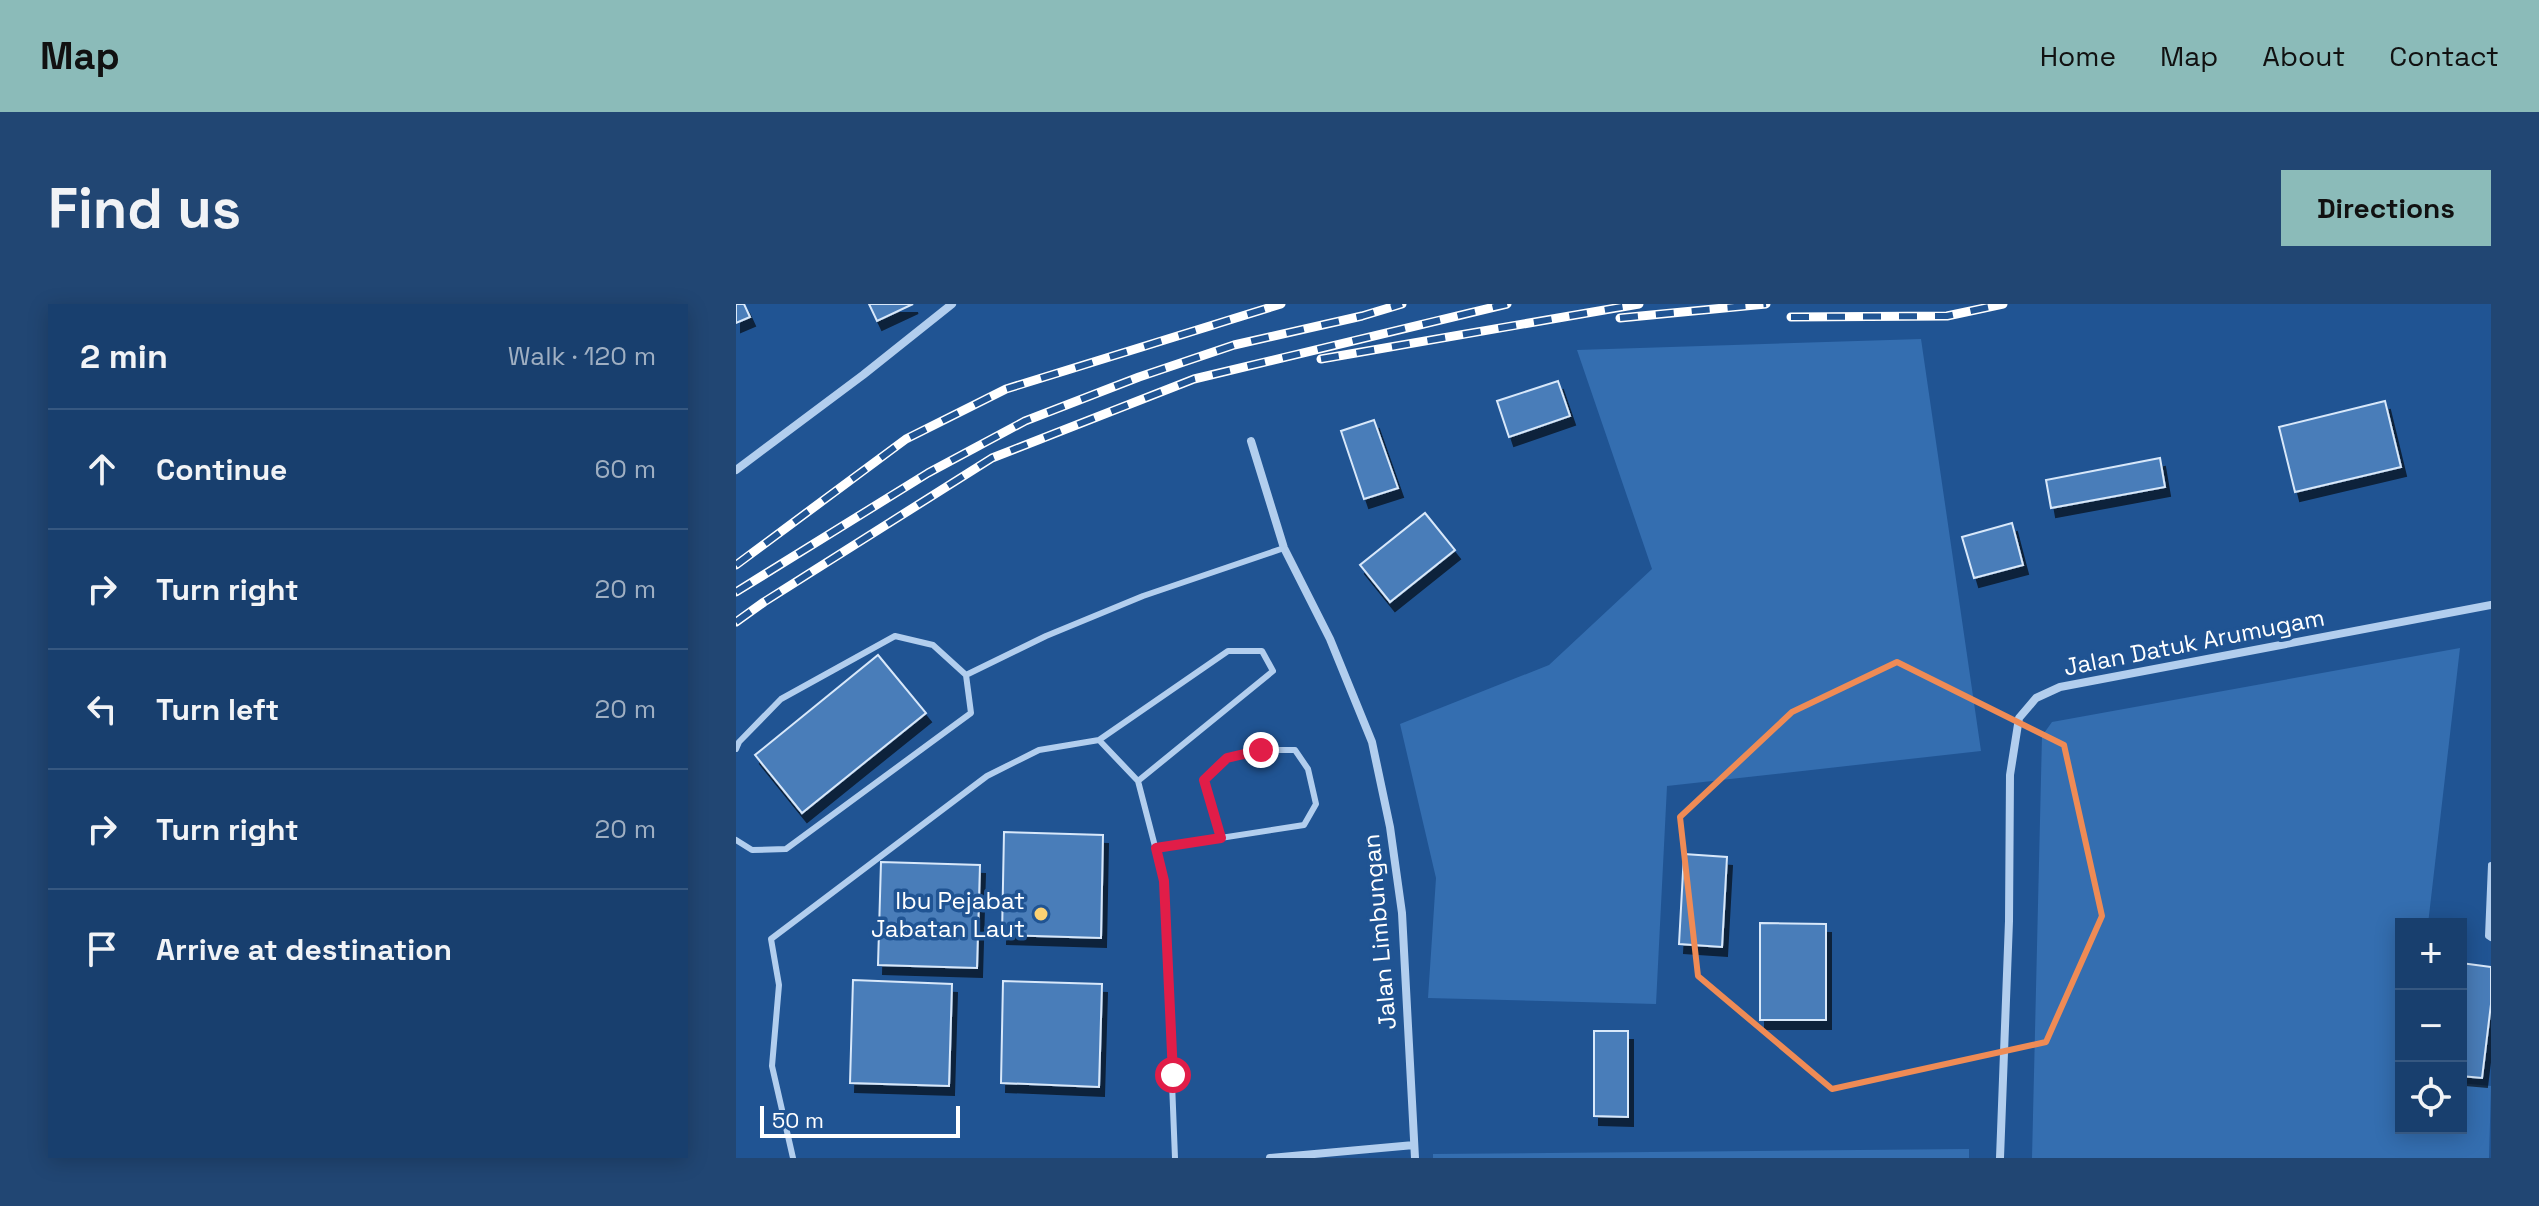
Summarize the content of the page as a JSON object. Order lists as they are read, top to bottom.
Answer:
{
  "streets": {
    "street": ["Jalan Datuk Arumugam", "Jalan Limbungan"]
  },
  "places": ["Ibu Pejabat Jabatan Laut"],
  "scale_bar": "50 m",
  "page": {
    "header": "Map",
    "nav": [
      "Home",
      "Map",
      "About",
      "Contact"
    ],
    "buttons": "Directions",
    "title": "Find us",
    "heading": ["2 min", "Walk · 120 m"],
    "list": [
      ["Continue", "60 m"],
      ["Turn right", "20 m"],
      ["Turn left", "20 m"],
      ["Turn right", "20 m"],
      "Arrive at destination"
    ],
    "map_buttons": ["+", "−"],
    "scale": "50 m"
  }
}
